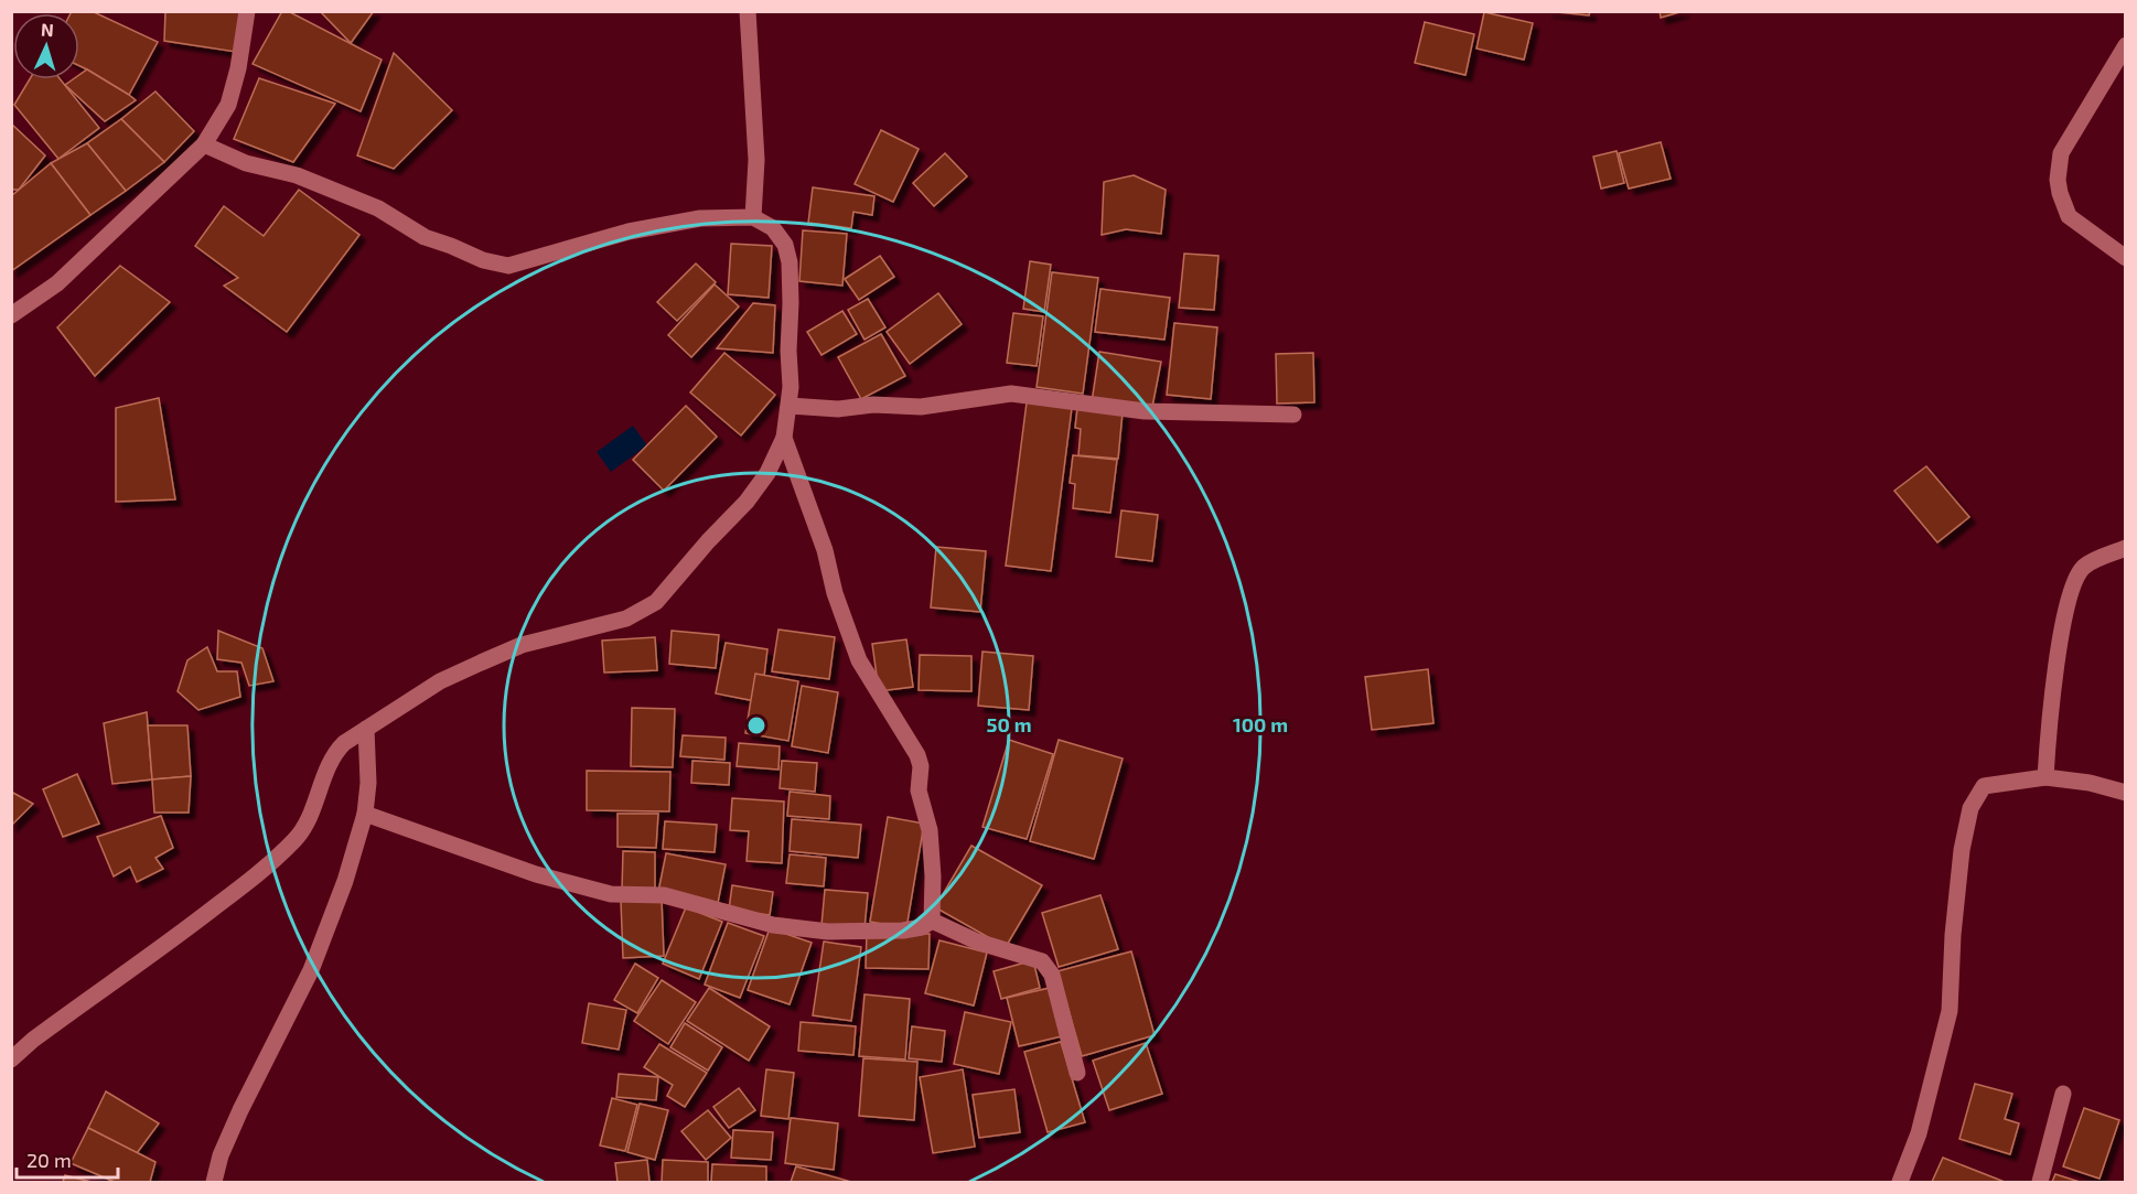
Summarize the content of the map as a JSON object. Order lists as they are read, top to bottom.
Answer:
{
  "scale_bar": "20 m",
  "north": "top",
  "rings": ["50 m", "100 m"]
}
